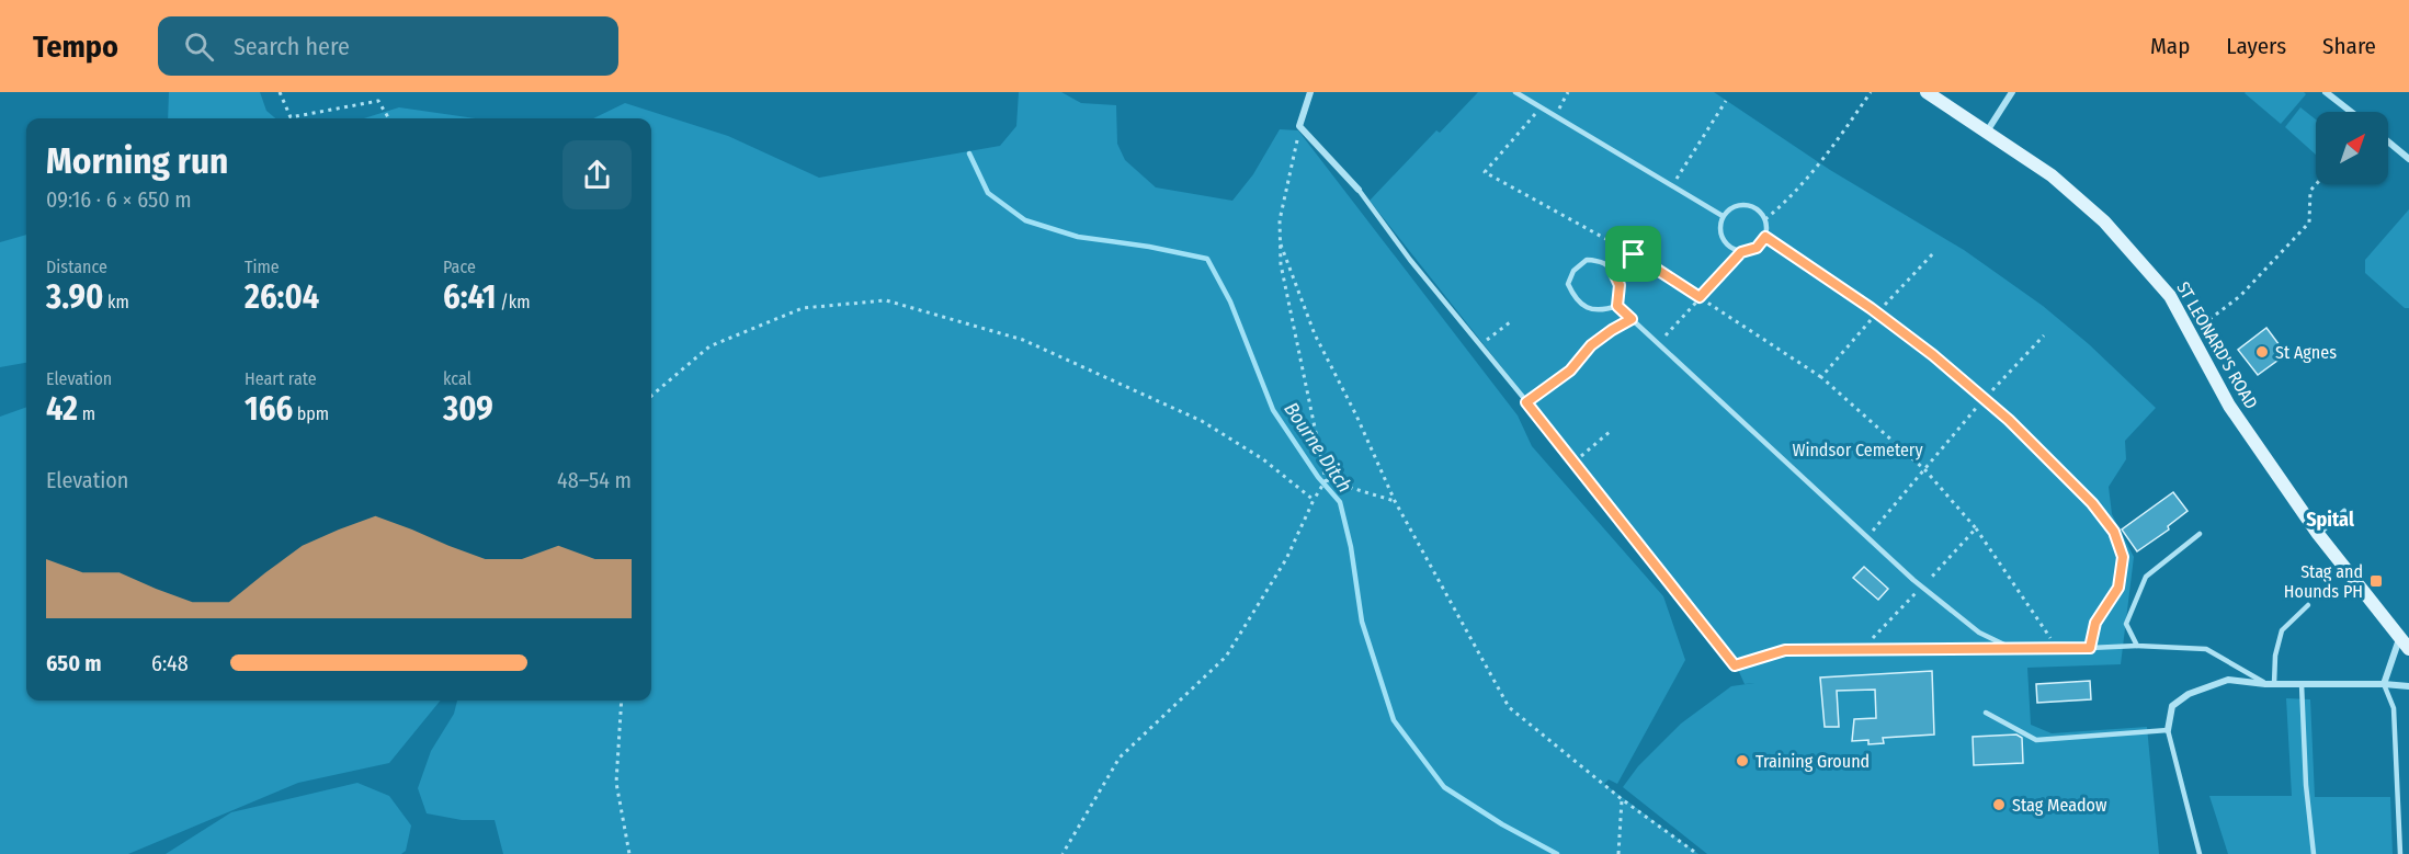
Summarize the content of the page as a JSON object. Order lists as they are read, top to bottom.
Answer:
{
  "streets": {
    "main road": ["ST LEONARD'S ROAD"]
  },
  "districts": ["Spital"],
  "water": ["Bourne Ditch"],
  "parks": ["Windsor Cemetery"],
  "places": {
    "other": ["St Agnes", "Training Ground", "Stag Meadow"],
    "transit": ["Stag and Hounds PH"]
  },
  "north": "top right",
  "page": {
    "header": "Tempo",
    "search": "Search here",
    "nav": ["Map", "Layers", "Share"],
    "heading": ["Morning run", "09:16 · 6 × 650 m"],
    "stats": [
      ["Distance", "3.90 km"],
      ["Time", "26:04"],
      ["Pace", "6:41 /km"],
      ["Elevation", "42 m"],
      ["Heart rate", "166 bpm"],
      ["kcal", "309"]
    ],
    "chart": ["Elevation", "48–54 m"],
    "list": [
      {
        "name": "650 m",
        "note": "6:48"
      }
    ]
  }
}
